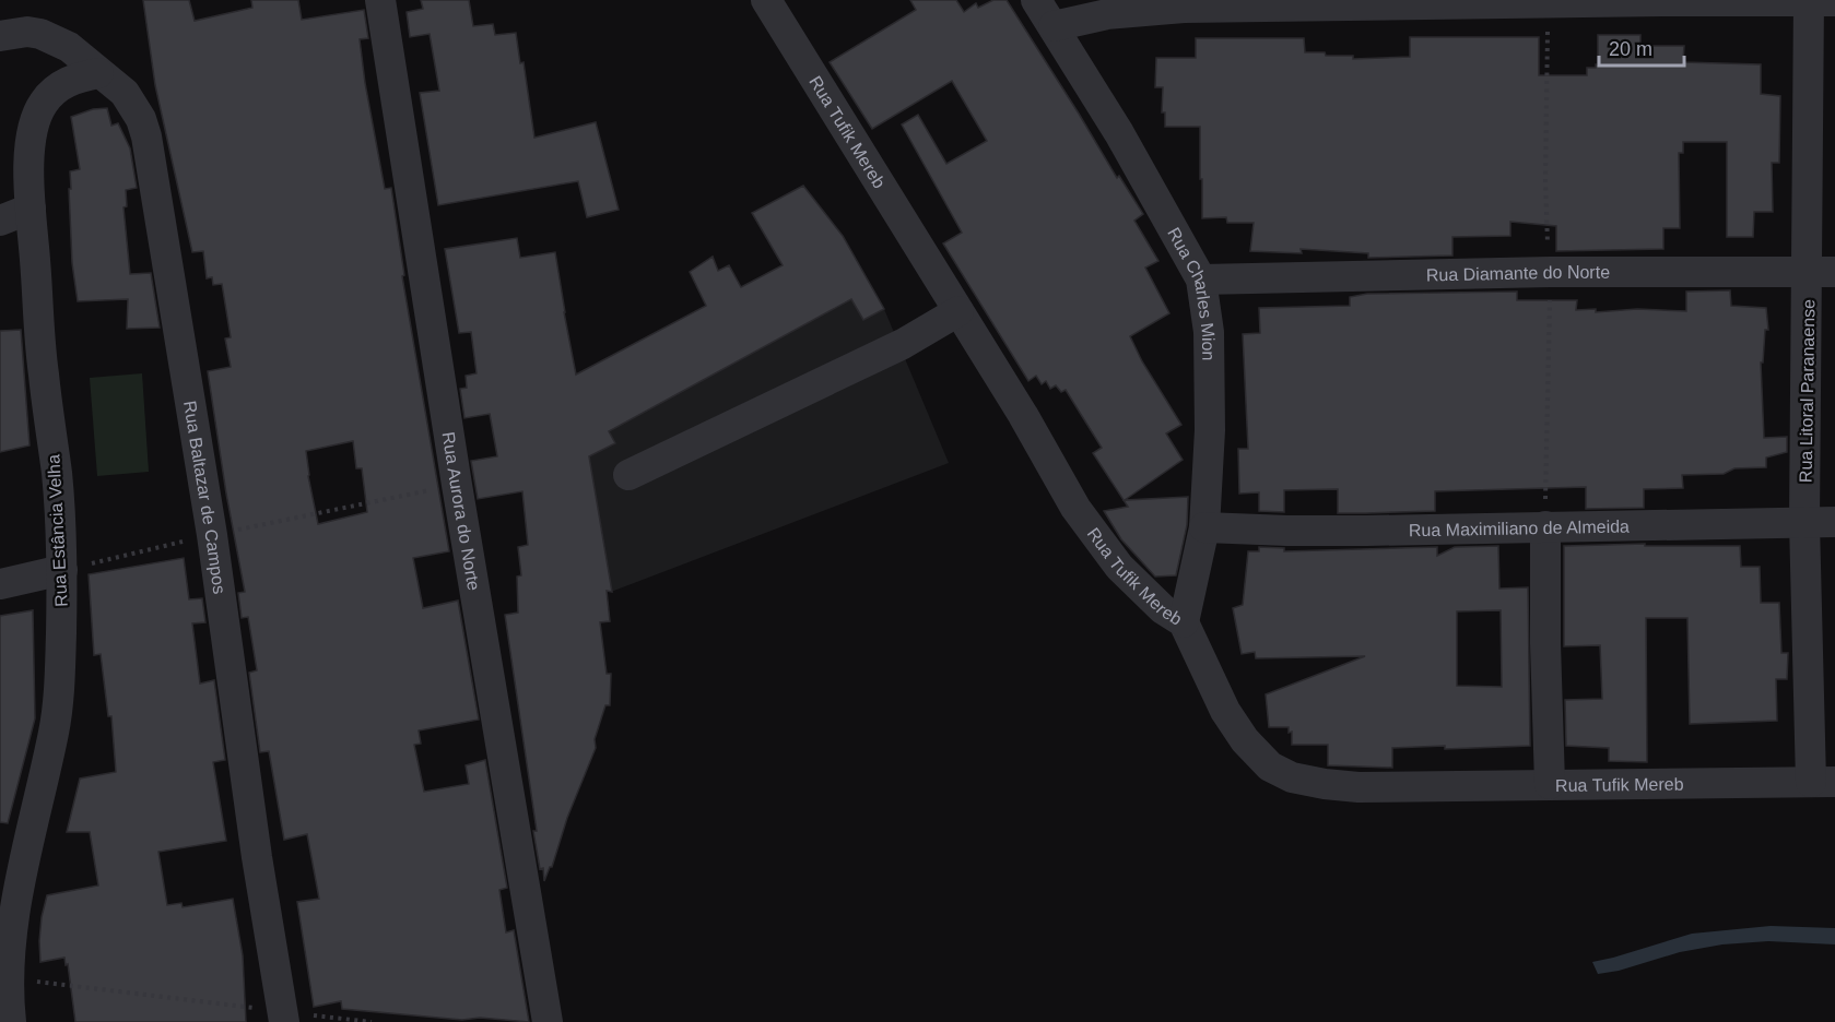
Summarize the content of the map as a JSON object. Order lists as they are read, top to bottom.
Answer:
{
  "streets": {
    "street": [
      "Rua Tufik Mereb",
      "Rua Diamante do Norte",
      "Rua Charles Mion",
      "Rua Litoral Paranaense",
      "Rua Baltazar de Campos",
      "Rua Aurora do Norte",
      "Rua Maximiliano de Almeida",
      "Rua Estância Velha"
    ]
  },
  "crossings": [
    ["Rua Tufik Mereb", "Rua Charles Mion"],
    ["Rua Tufik Mereb", "Rua Litoral Paranaense"],
    ["Rua Diamante do Norte", "Rua Charles Mion"],
    ["Rua Diamante do Norte", "Rua Litoral Paranaense"],
    ["Rua Charles Mion", "Rua Maximiliano de Almeida"],
    ["Rua Litoral Paranaense", "Rua Maximiliano de Almeida"],
    ["Rua Baltazar de Campos", "Rua Estância Velha"]
  ],
  "scale_bar": "20 m"
}
